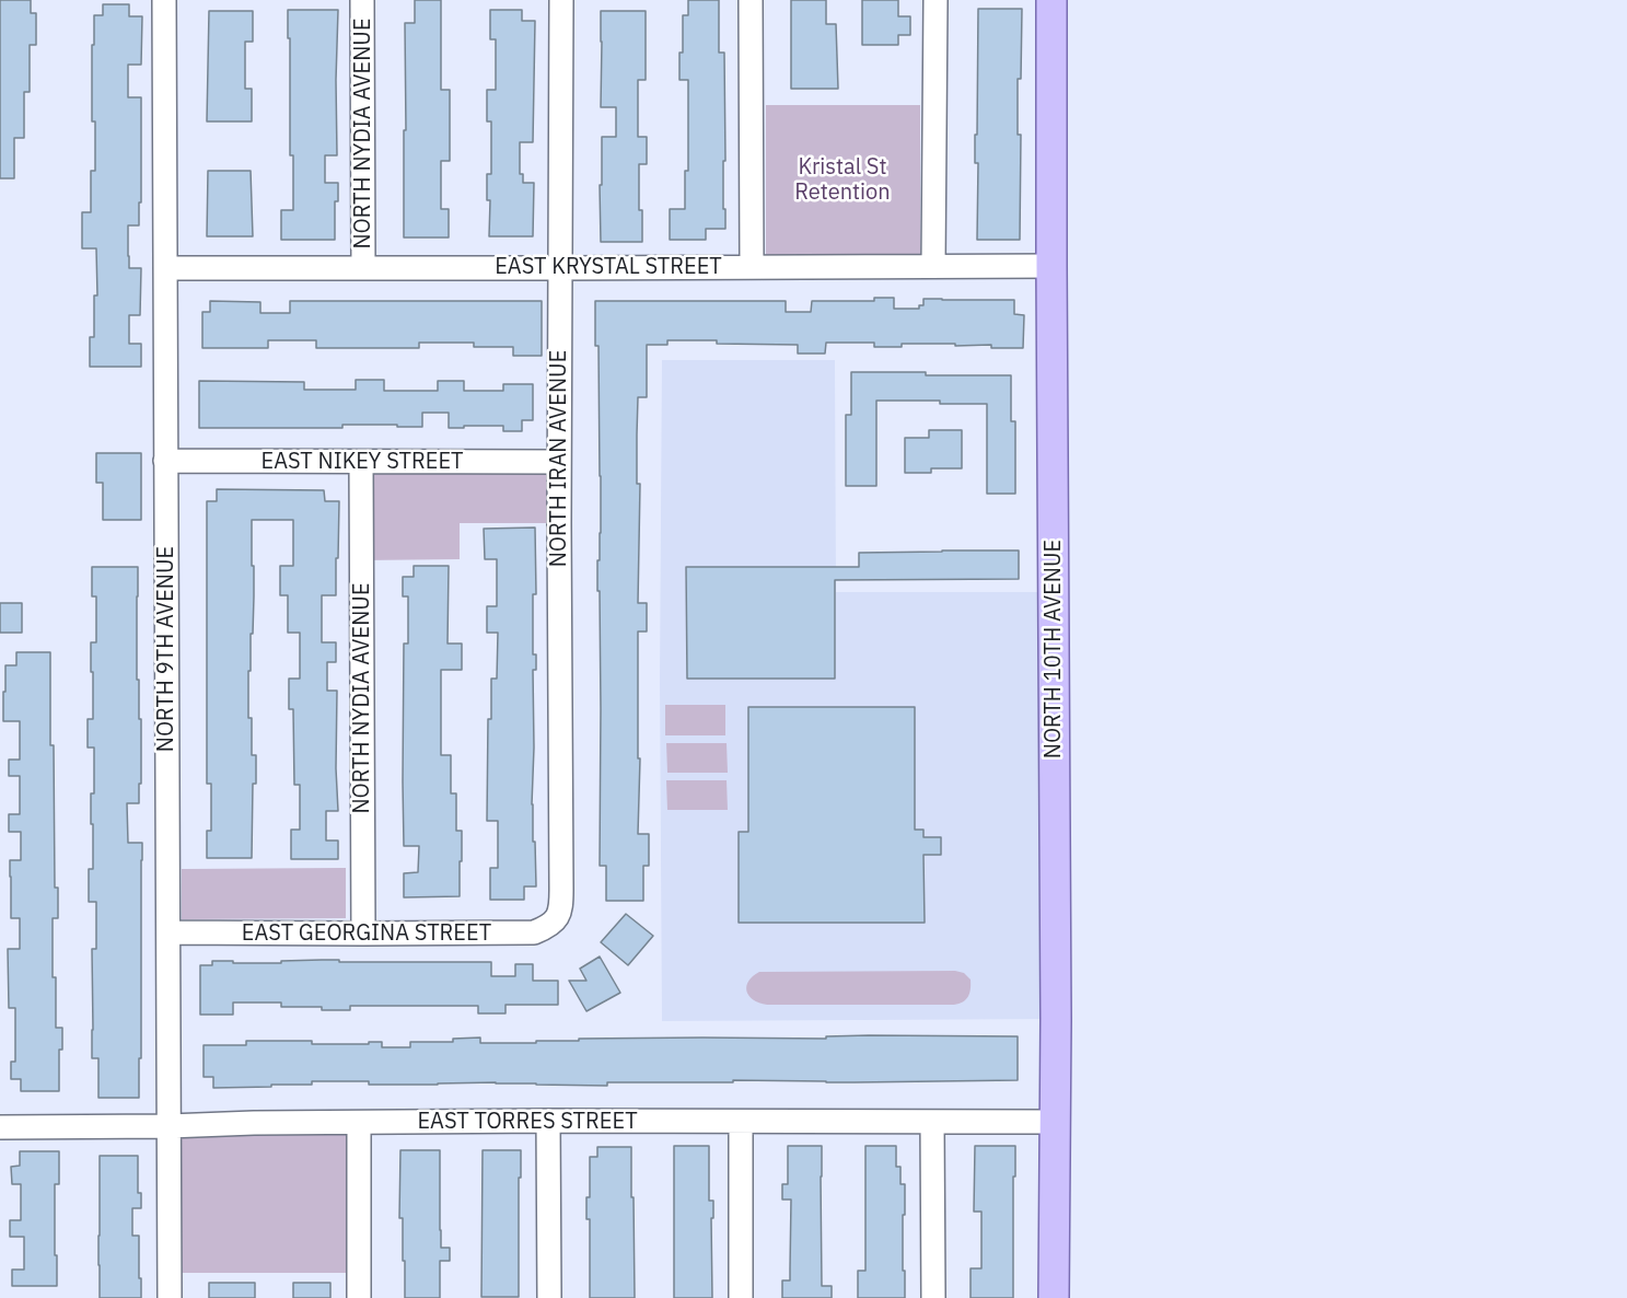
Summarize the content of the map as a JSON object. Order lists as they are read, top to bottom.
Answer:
{
  "streets": {
    "main road": ["NORTH 10TH AVENUE"],
    "street": [
      "NORTH NYDIA AVENUE",
      "EAST KRYSTAL STREET",
      "NORTH IRAN AVENUE",
      "EAST NIKEY STREET",
      "NORTH 9TH AVENUE",
      "EAST GEORGINA STREET",
      "EAST TORRES STREET"
    ]
  },
  "crossings": [
    ["NORTH NYDIA AVENUE", "EAST KRYSTAL STREET"],
    ["NORTH NYDIA AVENUE", "EAST NIKEY STREET"],
    ["NORTH NYDIA AVENUE", "EAST GEORGINA STREET"],
    ["EAST KRYSTAL STREET", "NORTH IRAN AVENUE"],
    ["EAST KRYSTAL STREET", "NORTH 9TH AVENUE"],
    ["EAST KRYSTAL STREET", "NORTH 10TH AVENUE"],
    ["NORTH IRAN AVENUE", "EAST NIKEY STREET"],
    ["NORTH IRAN AVENUE", "EAST GEORGINA STREET"],
    ["EAST NIKEY STREET", "NORTH 9TH AVENUE"],
    ["NORTH 9TH AVENUE", "EAST GEORGINA STREET"],
    ["NORTH 9TH AVENUE", "EAST TORRES STREET"],
    ["NORTH 10TH AVENUE", "EAST TORRES STREET"]
  ],
  "parks": ["Kristal St Retention"]
}
